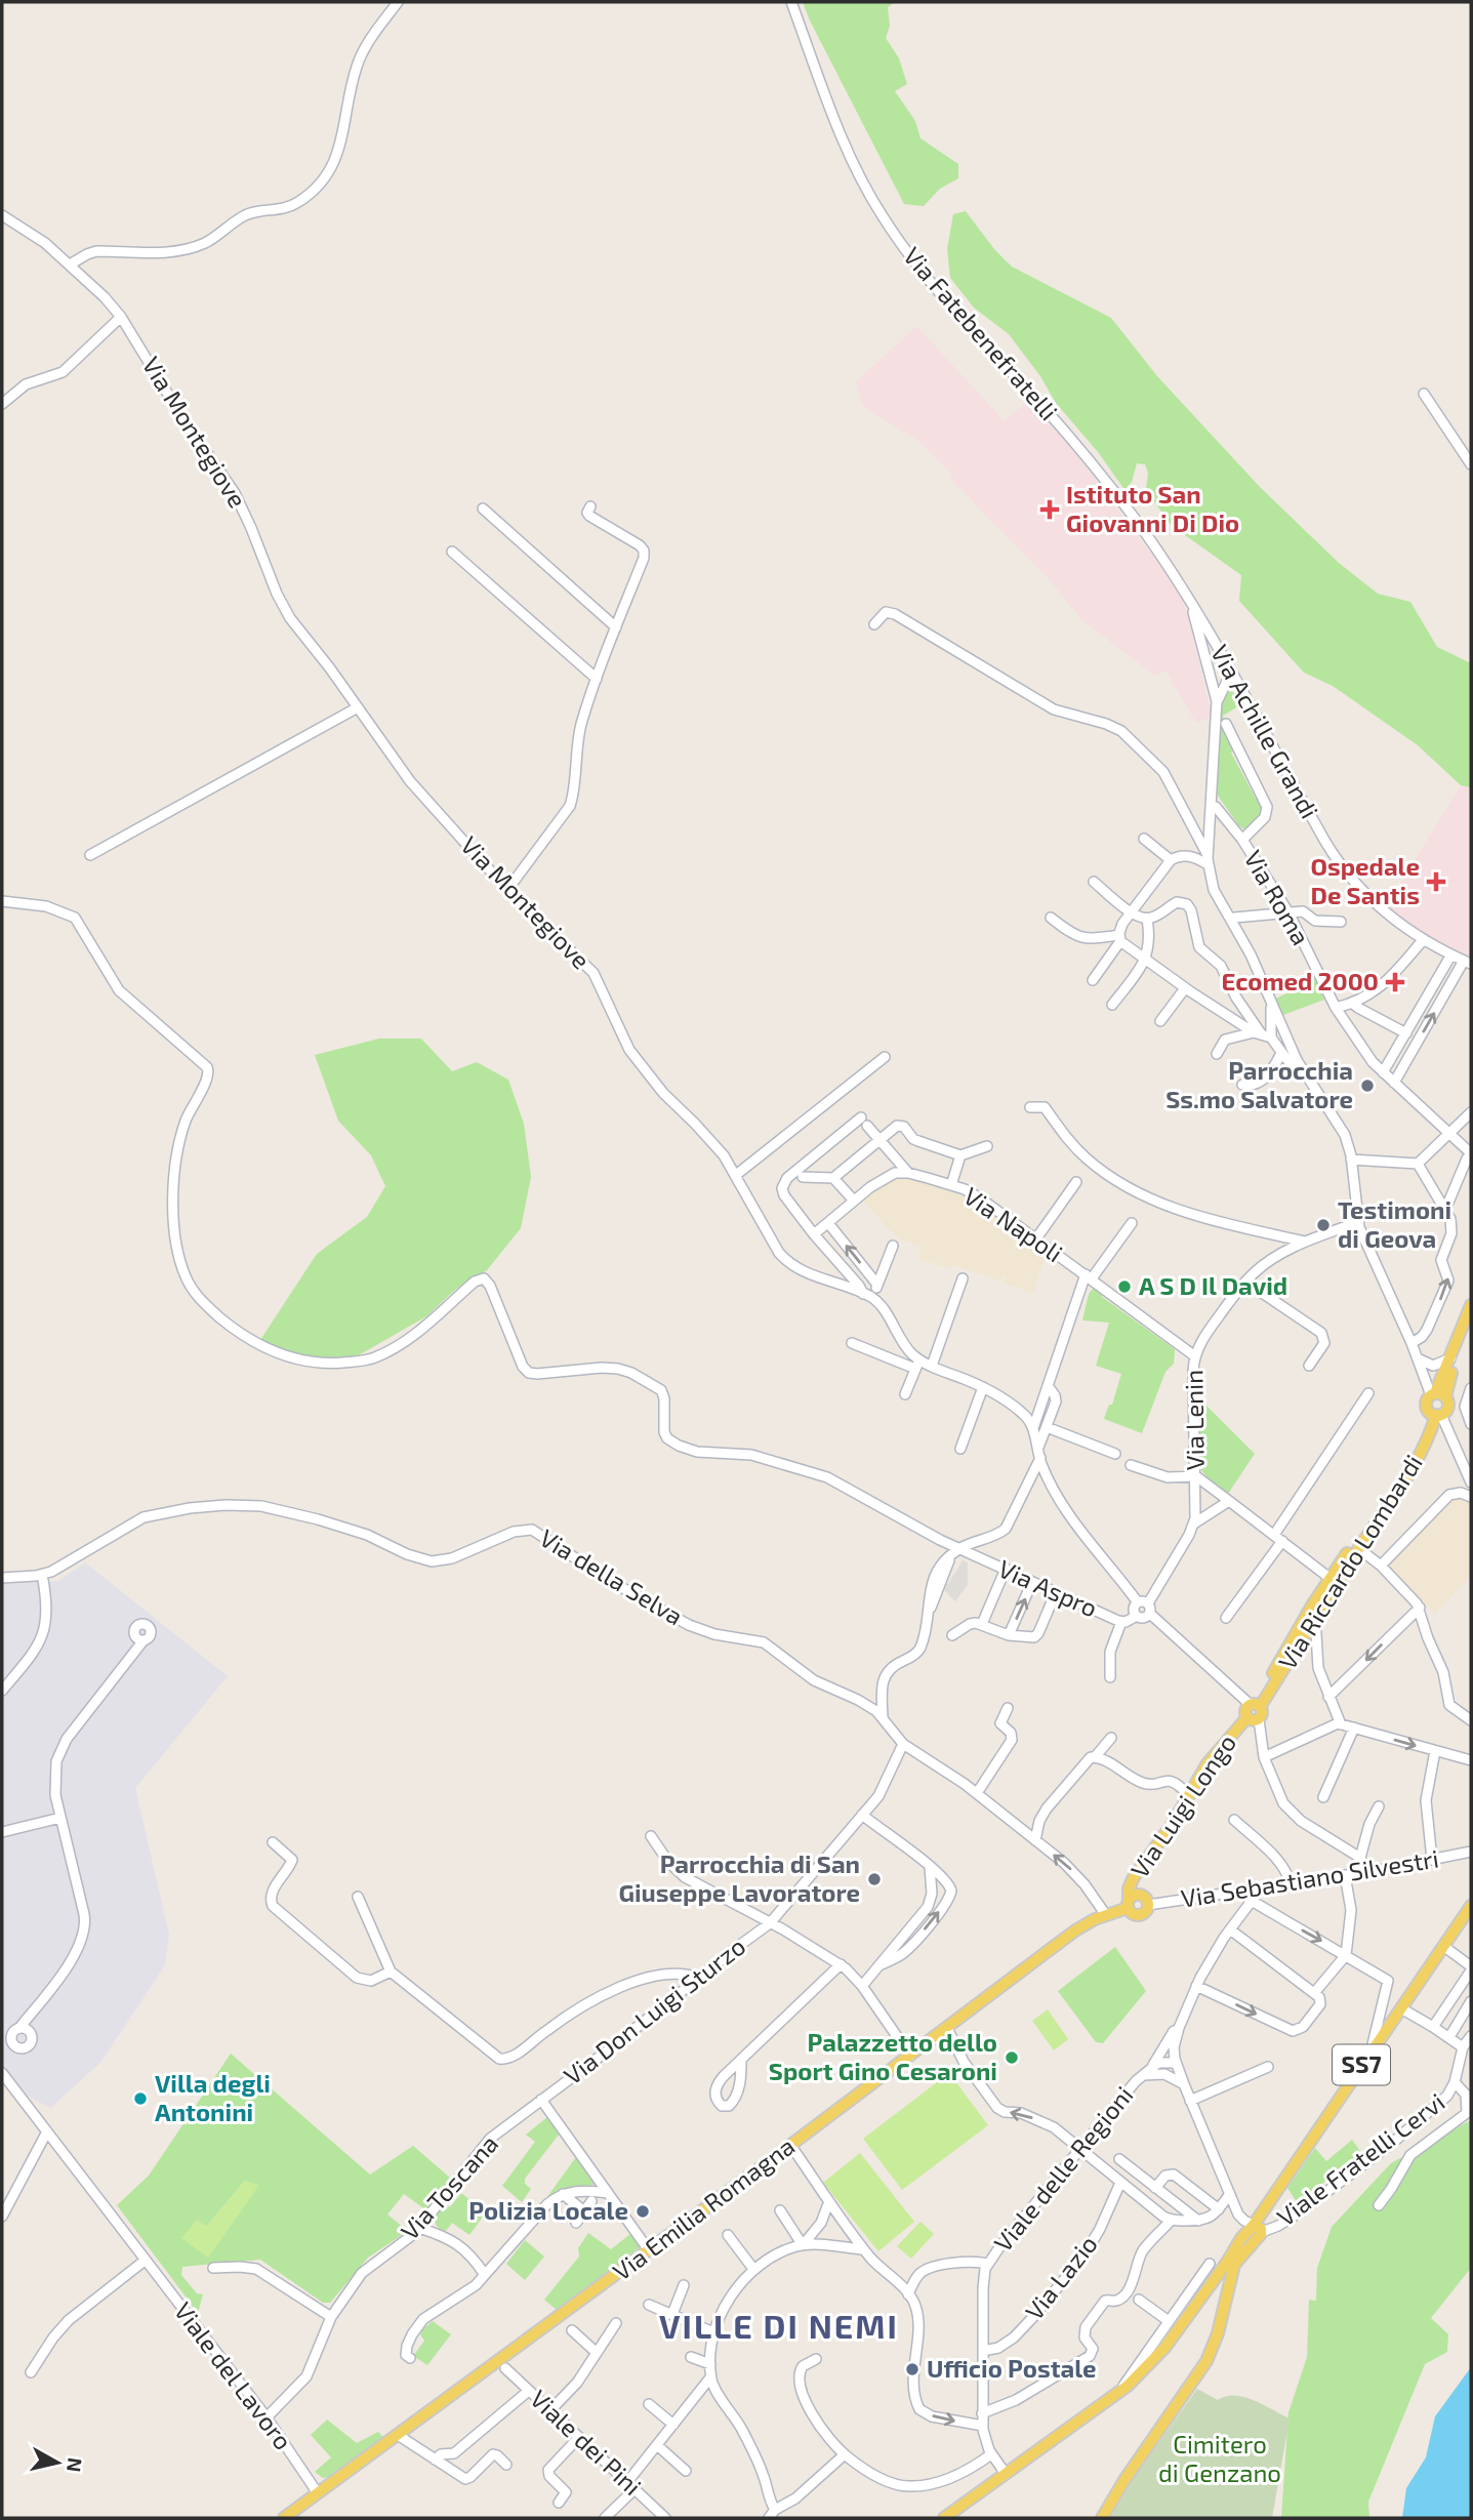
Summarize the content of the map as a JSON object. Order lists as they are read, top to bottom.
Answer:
{
  "streets": {
    "main road": [
      "Via Riccardo Lombardi",
      "Via Luigi Longo",
      "SS7",
      "Via Emilia Romagna"
    ],
    "street": [
      "Via Fatebenefratelli",
      "Via Montegiove",
      "Via Achille Grandi",
      "Via Roma",
      "Via Napoli",
      "Via Lenin",
      "Via della Selva",
      "Via Aspro",
      "Via Sebastiano Silvestri",
      "Via Don Luigi Sturzo",
      "Viale Fratelli Cervi",
      "Viale delle Regioni",
      "Via Toscana",
      "Via Lazio",
      "Viale del Lavoro",
      "Viale dei Pini"
    ]
  },
  "crossings": [
    ["Via Fatebenefratelli", "Via Achille Grandi"],
    ["Via Napoli", "Via Lenin"],
    ["Via Lenin", "Via Aspro"],
    ["Via Riccardo Lombardi", "Via Luigi Longo"],
    ["Via della Selva", "Via Don Luigi Sturzo"],
    ["Via della Selva", "Via Emilia Romagna"],
    ["Via Luigi Longo", "Via Sebastiano Silvestri"],
    ["Via Luigi Longo", "Via Emilia Romagna"],
    ["Via Sebastiano Silvestri", "Via Emilia Romagna"],
    ["Via Don Luigi Sturzo", "Via Toscana"],
    ["SS7", "Viale Fratelli Cervi"],
    ["SS7", "Viale delle Regioni"],
    ["Viale delle Regioni", "Via Lazio"],
    ["Via Toscana", "Viale del Lavoro"],
    ["Via Emilia Romagna", "Viale del Lavoro"]
  ],
  "districts": ["VILLE DI NEMI"],
  "parks": ["Cimitero di Genzano"],
  "places": {
    "health": ["Istituto San Giovanni Di Dio", "Ospedale De Santis", "Ecomed 2000"],
    "other": [
      "Parrocchia Ss.mo Salvatore",
      "Testimoni di Geova",
      "A S D Il David",
      "Parrocchia di San Giuseppe Lavoratore",
      "Palazzetto dello Sport Gino Cesaroni",
      "Villa degli Antonini",
      "Polizia Locale",
      "Ufficio Postale"
    ]
  },
  "north": "right"
}
